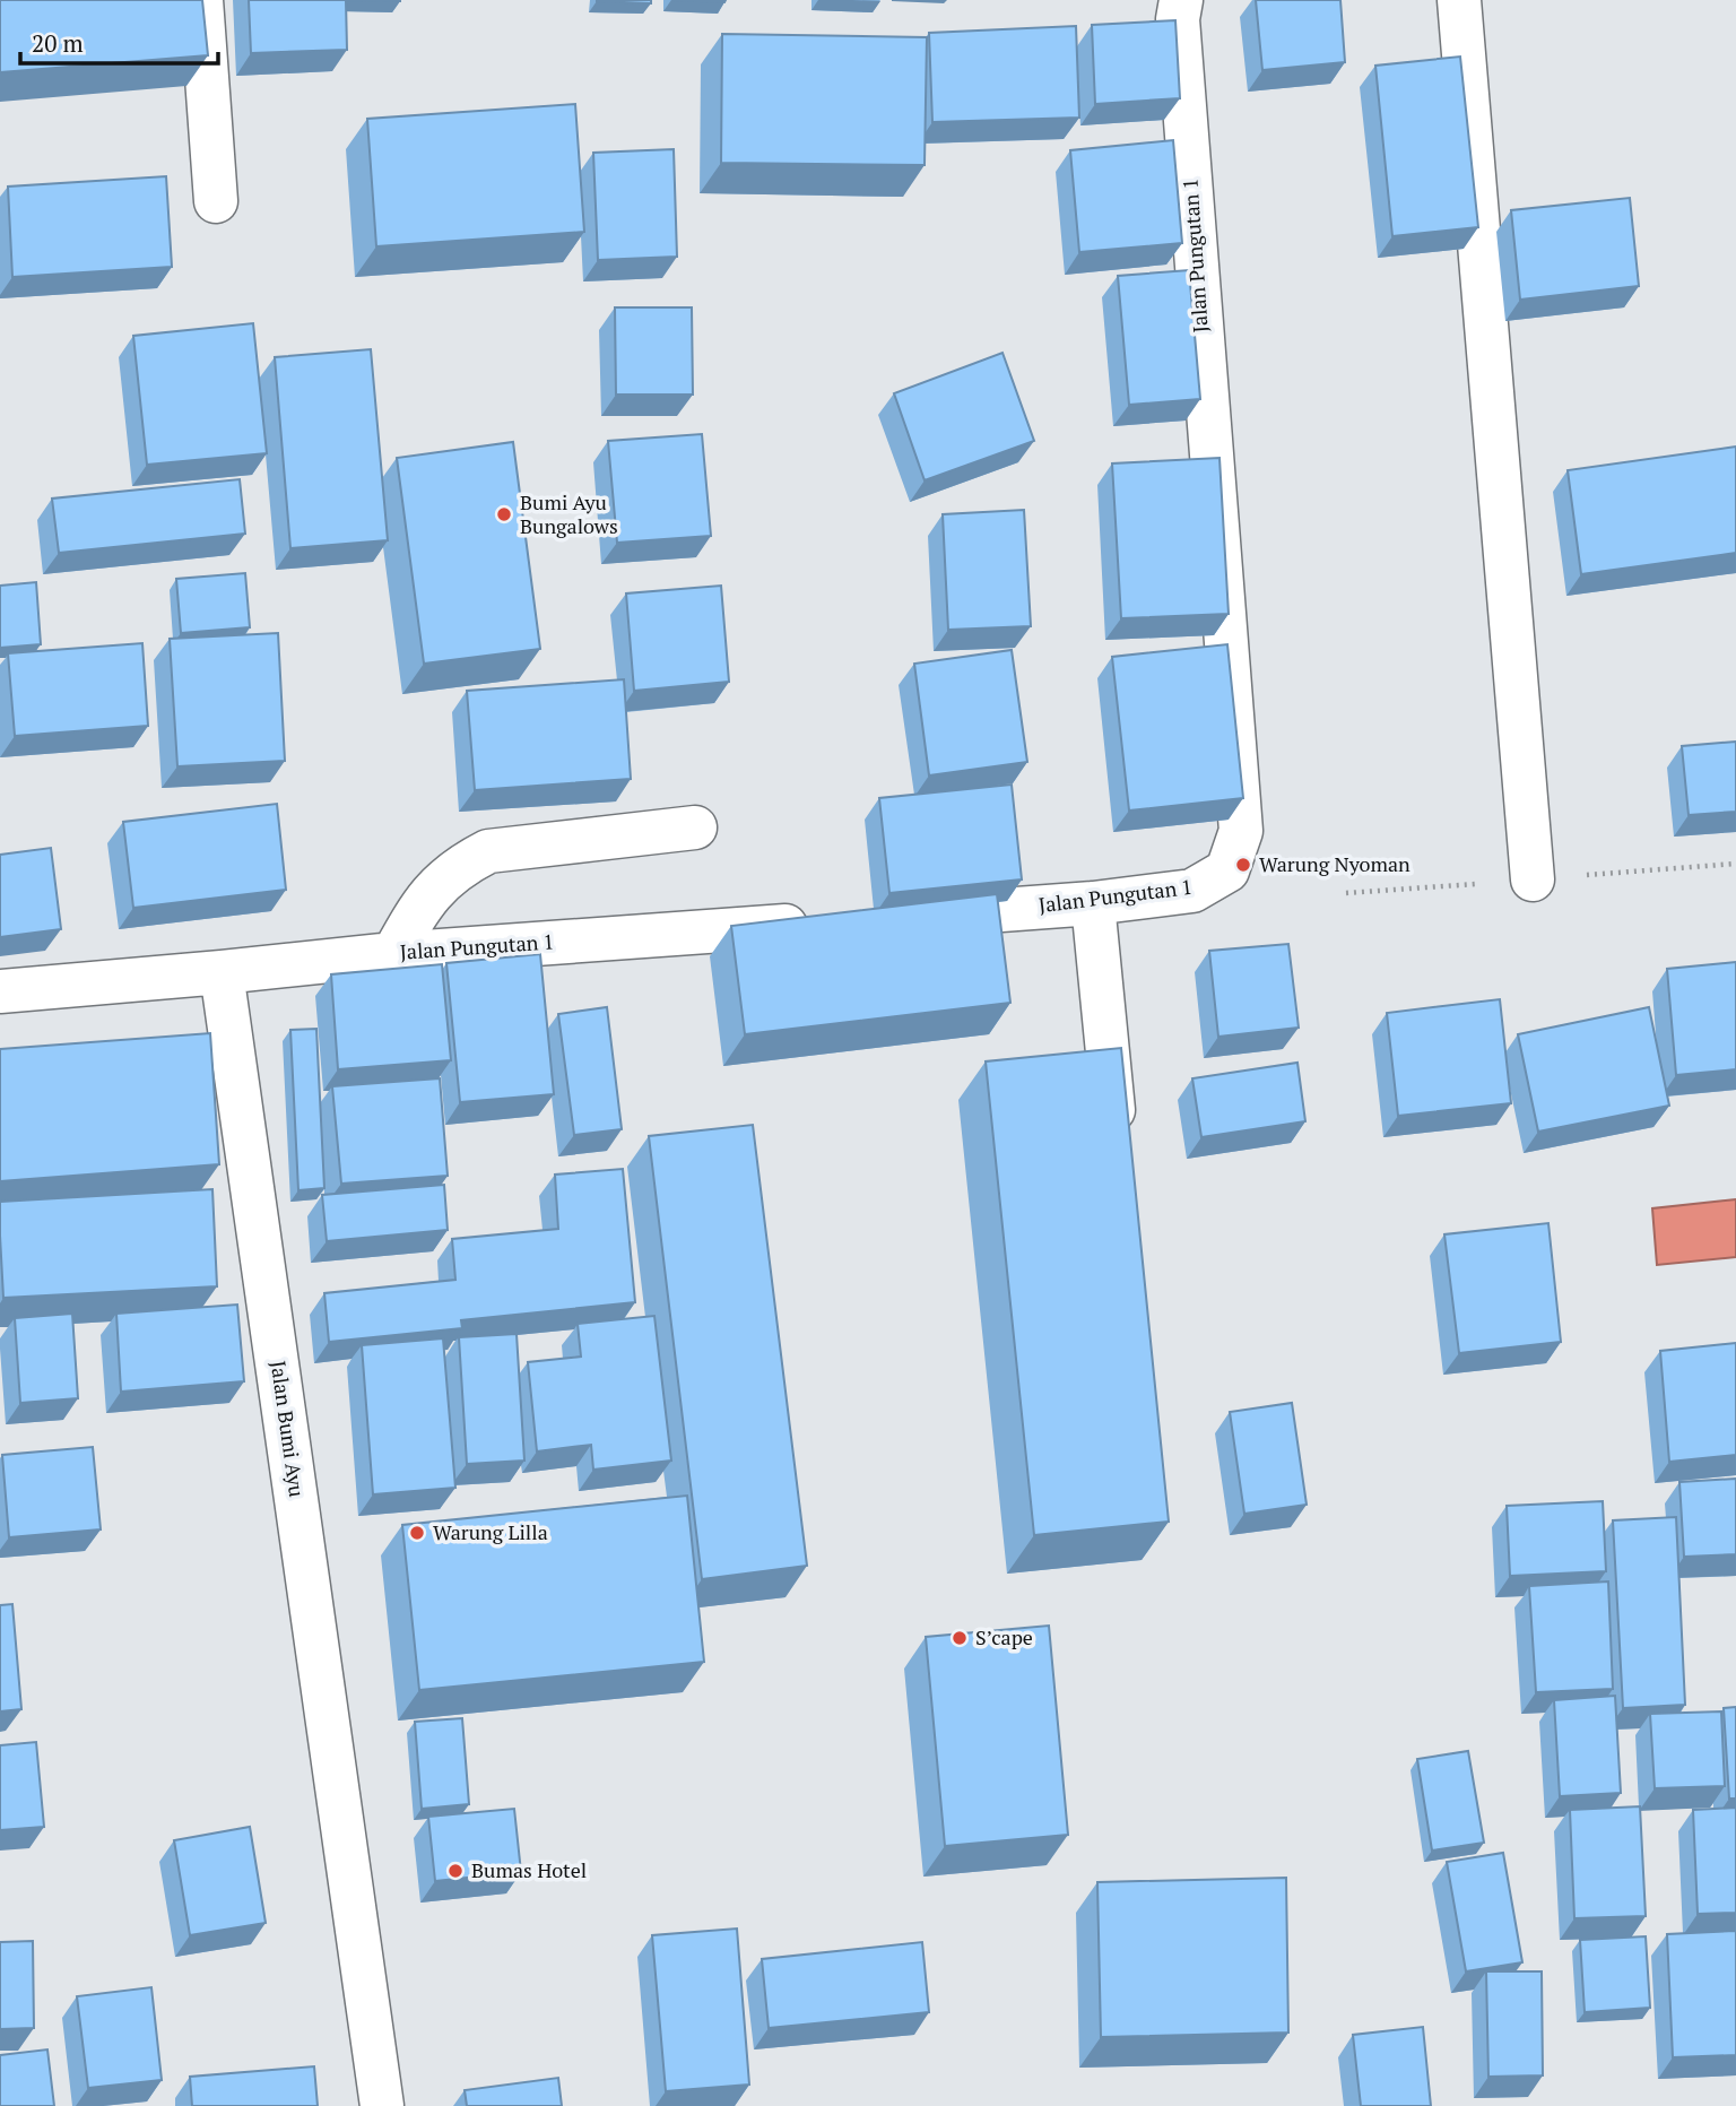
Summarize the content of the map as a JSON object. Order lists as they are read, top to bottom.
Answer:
{
  "streets": {
    "street": ["Jalan Pungutan 1", "Jalan Bumi Ayu"]
  },
  "crossings": [
    ["Jalan Pungutan 1", "Jalan Bumi Ayu"]
  ],
  "places": [
    "Bumi Ayu Bungalows",
    "Warung Nyoman",
    "Warung Lilla",
    "S’cape",
    "Bumas Hotel"
  ],
  "scale_bar": "20 m"
}
